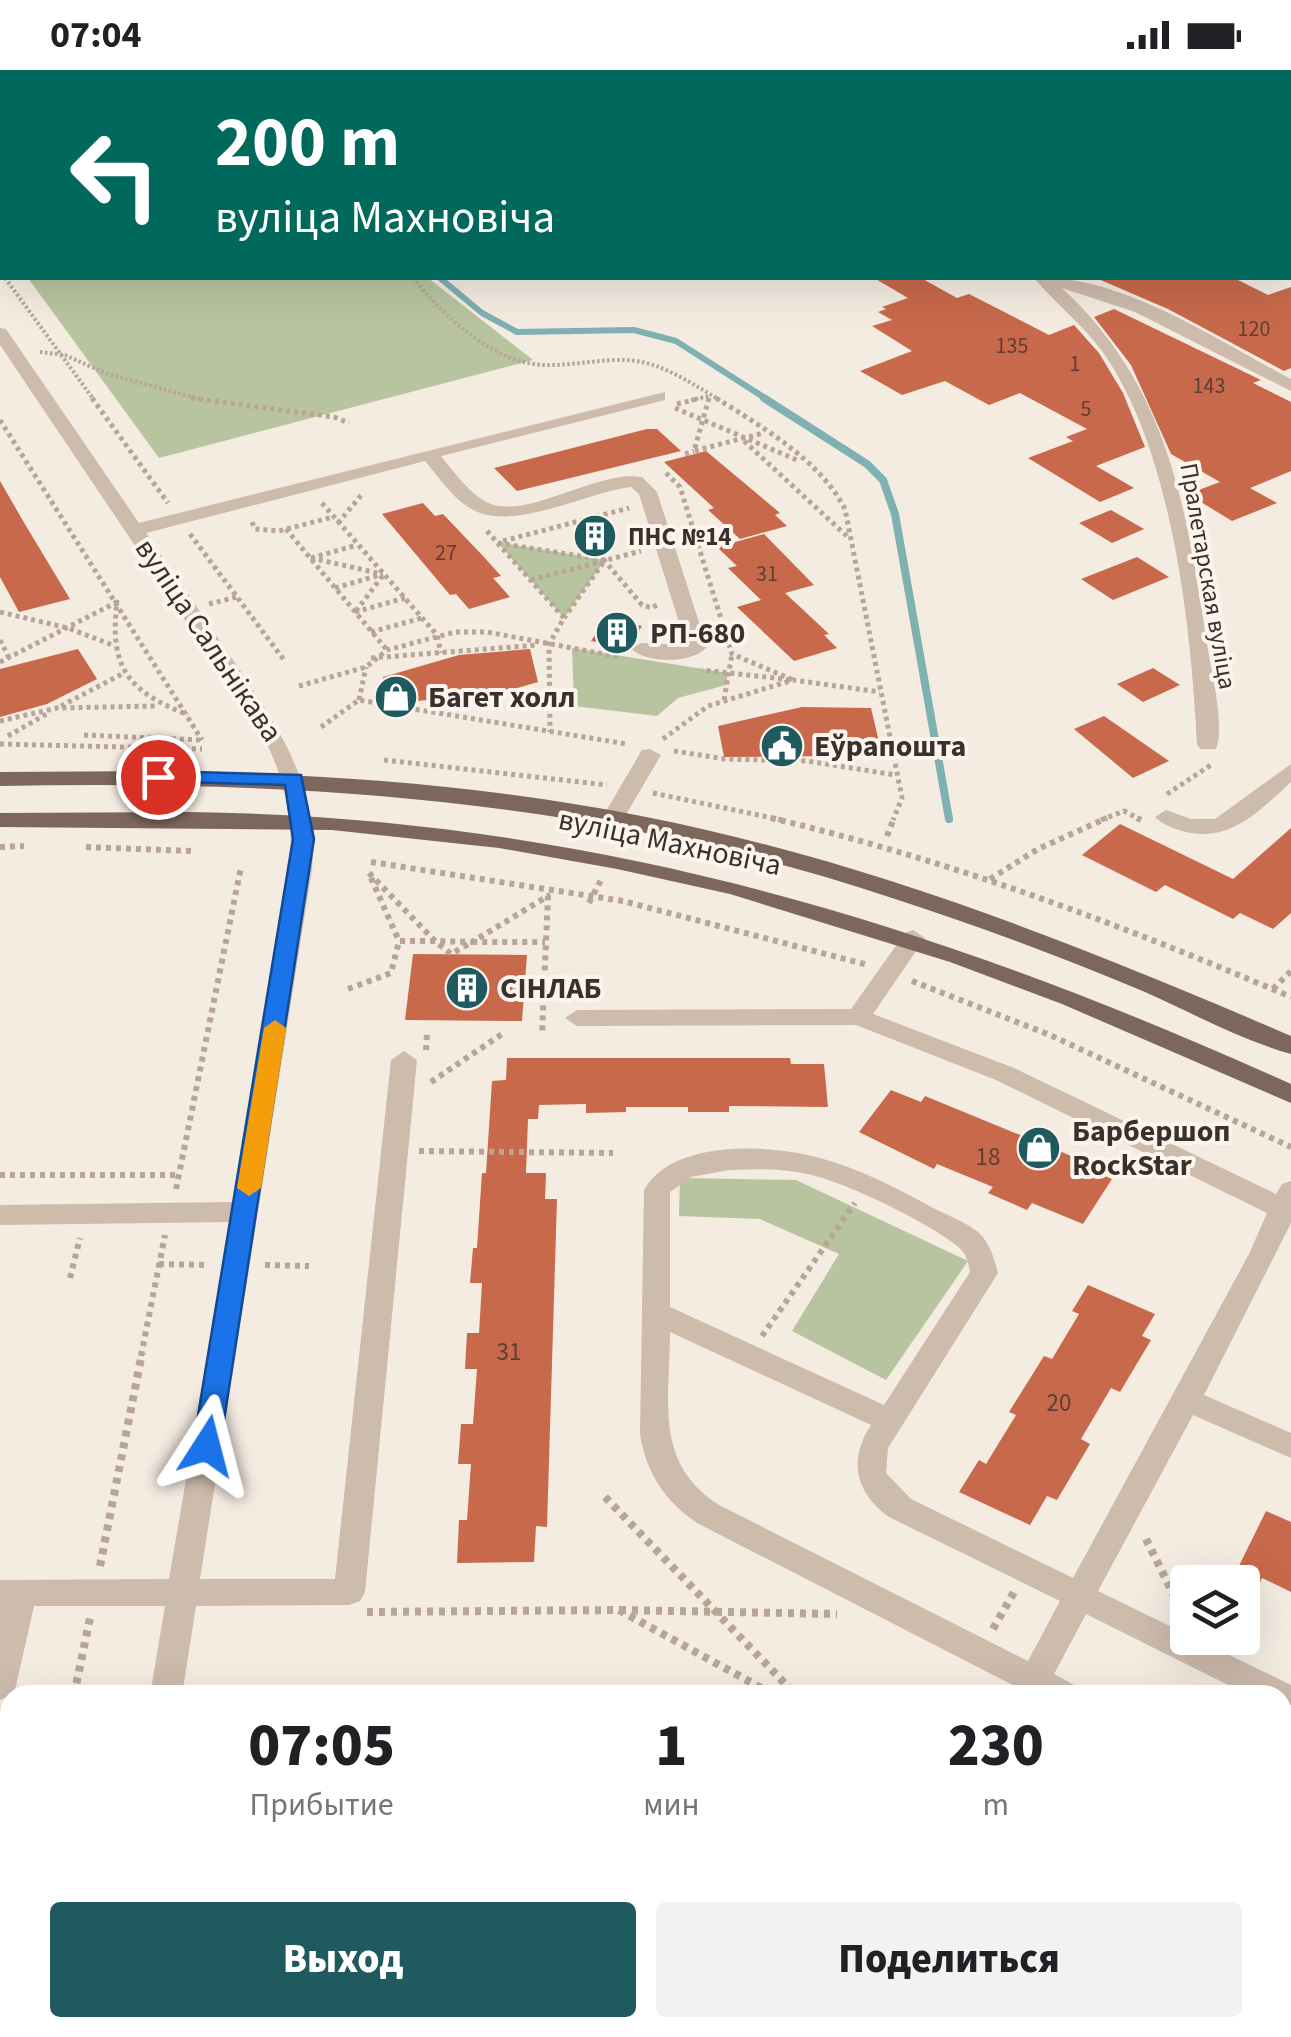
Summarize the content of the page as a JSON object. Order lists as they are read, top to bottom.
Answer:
{
  "streets": {
    "main road": ["вуліца Махновіча"],
    "street": ["Пралетарская вуліца", "вуліца Сальнікава"]
  },
  "crossings": [
    ["вуліца Сальнікава", "вуліца Махновіча"]
  ],
  "places": {
    "building": ["ПНС №14", "РП-680", "СІНЛАБ"],
    "shop": ["Багет холл", "Барбершоп RockStar"],
    "public building": ["Еўрапошта"]
  },
  "house_numbers": [
    "120",
    "135",
    "1",
    "143",
    "5",
    "27",
    "31",
    "18",
    "31",
    "20"
  ],
  "page": {
    "status": "07:04",
    "turn": ["200 m", "вуліца Махновіча"],
    "eta": [
      "07:05",
      "Прибытие",
      "1",
      "мин",
      "230",
      "m"
    ],
    "buttons": ["Выход", "Поделиться"]
  }
}
